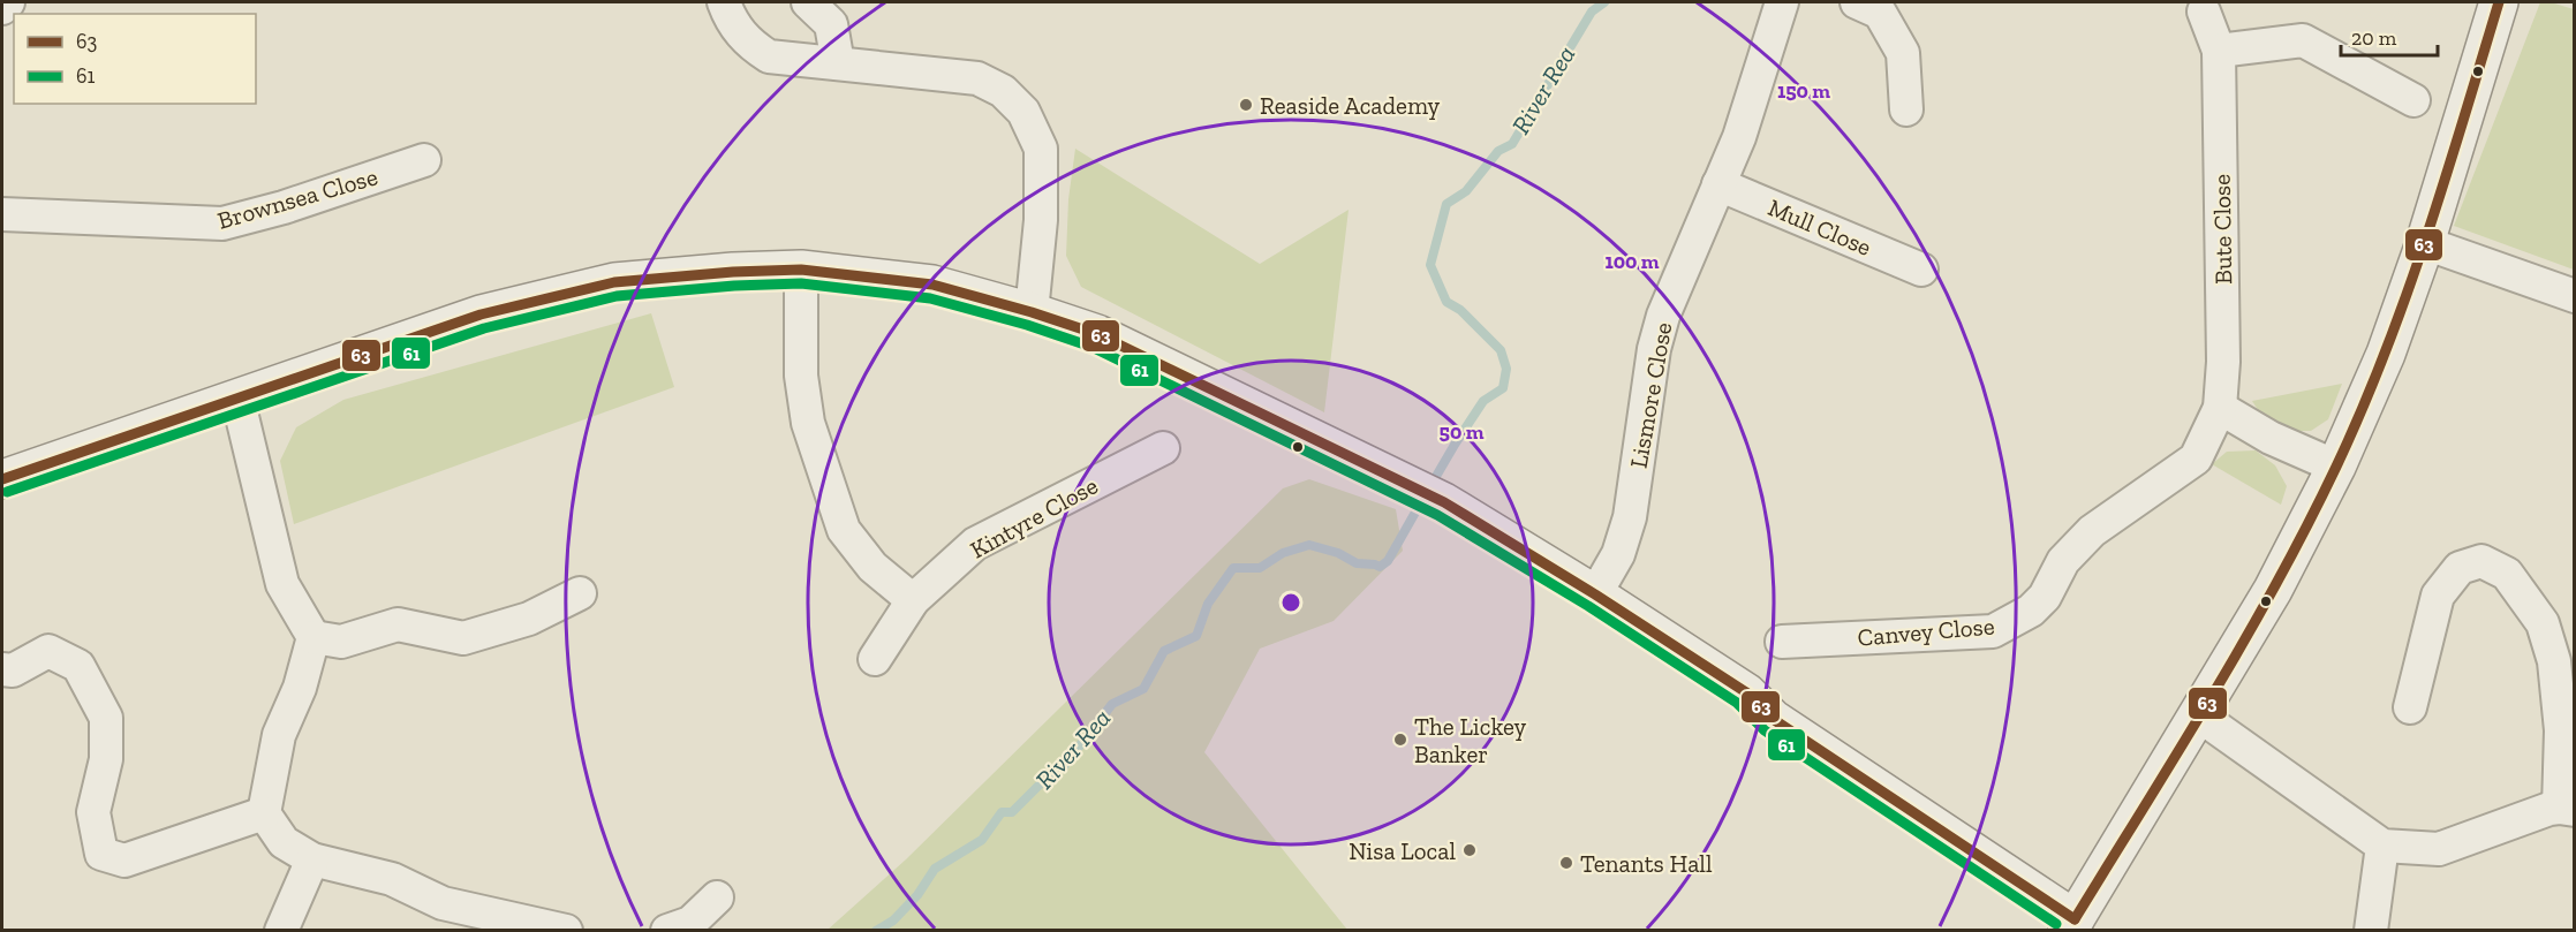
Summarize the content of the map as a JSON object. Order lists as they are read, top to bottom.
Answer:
{
  "streets": {
    "street": [
      "Brownsea Close",
      "Mull Close",
      "Bute Close",
      "Lismore Close",
      "Kintyre Close",
      "Canvey Close"
    ]
  },
  "crossings": [
    ["Mull Close", "Lismore Close"],
    ["Bute Close", "Canvey Close"]
  ],
  "water": ["River Rea"],
  "places": [
    "Reaside Academy",
    "The Lickey Banker",
    "Nisa Local",
    "Tenants Hall"
  ],
  "lines": ["transit line 63", "transit line 61"],
  "legend": ["63", "61"],
  "scale_bar": "20 m",
  "rings": ["150 m", "100 m", "50 m"]
}
